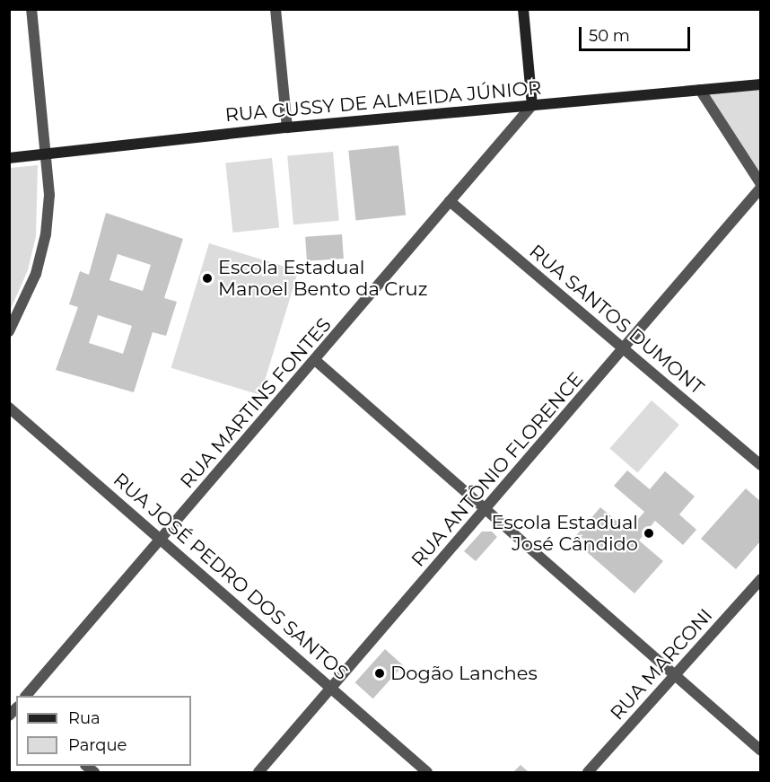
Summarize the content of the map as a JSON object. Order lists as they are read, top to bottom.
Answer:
{
  "streets": {
    "street": [
      "RUA CUSSY DE ALMEIDA JÚNIOR",
      "RUA SANTOS DUMONT",
      "RUA MARTINS FONTES",
      "RUA ANTÔNIO FLORENCE",
      "RUA JOSÉ PEDRO DOS SANTOS",
      "RUA MARCONI"
    ]
  },
  "crossings": [
    ["RUA CUSSY DE ALMEIDA JÚNIOR", "RUA MARTINS FONTES"],
    ["RUA SANTOS DUMONT", "RUA MARTINS FONTES"],
    ["RUA SANTOS DUMONT", "RUA ANTÔNIO FLORENCE"],
    ["RUA MARTINS FONTES", "RUA JOSÉ PEDRO DOS SANTOS"],
    ["RUA ANTÔNIO FLORENCE", "RUA JOSÉ PEDRO DOS SANTOS"]
  ],
  "places": ["Escola Estadual Manoel Bento da Cruz", "Escola Estadual José Cândido", "Dogão Lanches"],
  "legend": ["Rua", "Parque"],
  "scale_bar": "50 m"
}
